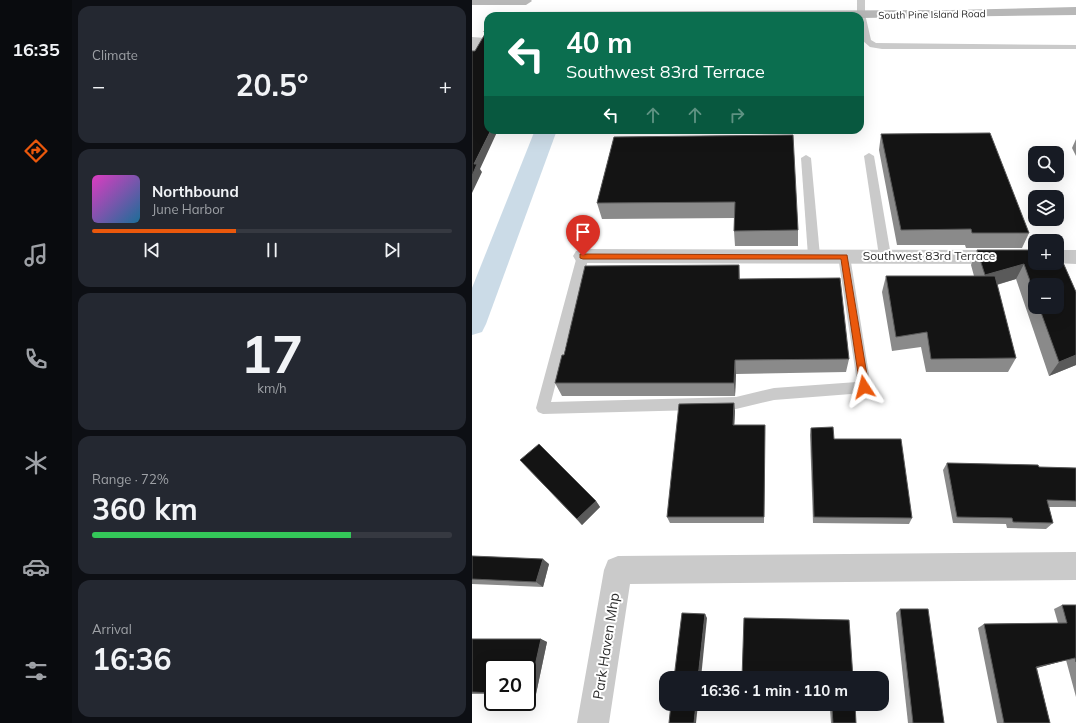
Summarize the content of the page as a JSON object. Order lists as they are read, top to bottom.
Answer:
{
  "streets": {
    "main road": ["South Pine Island Road"],
    "street": ["Southwest 83rd Terrace", "Park Haven Mhp"]
  },
  "page": {
    "tabs": "16:35",
    "tile": [
      "Climate",
      ["17", "km/h"],
      ["Range · 72%", "360 km"],
      ["Arrival", "16:36"]
    ],
    "turn": ["40 m", "Southwest 83rd Terrace"],
    "heat": ["−", "20.5°", "+"],
    "map_buttons": ["+", "−"],
    "song": ["Northbound", "June Harbor"],
    "limit": "20",
    "trip": "16:36 · 1 min · 110 m"
  }
}
